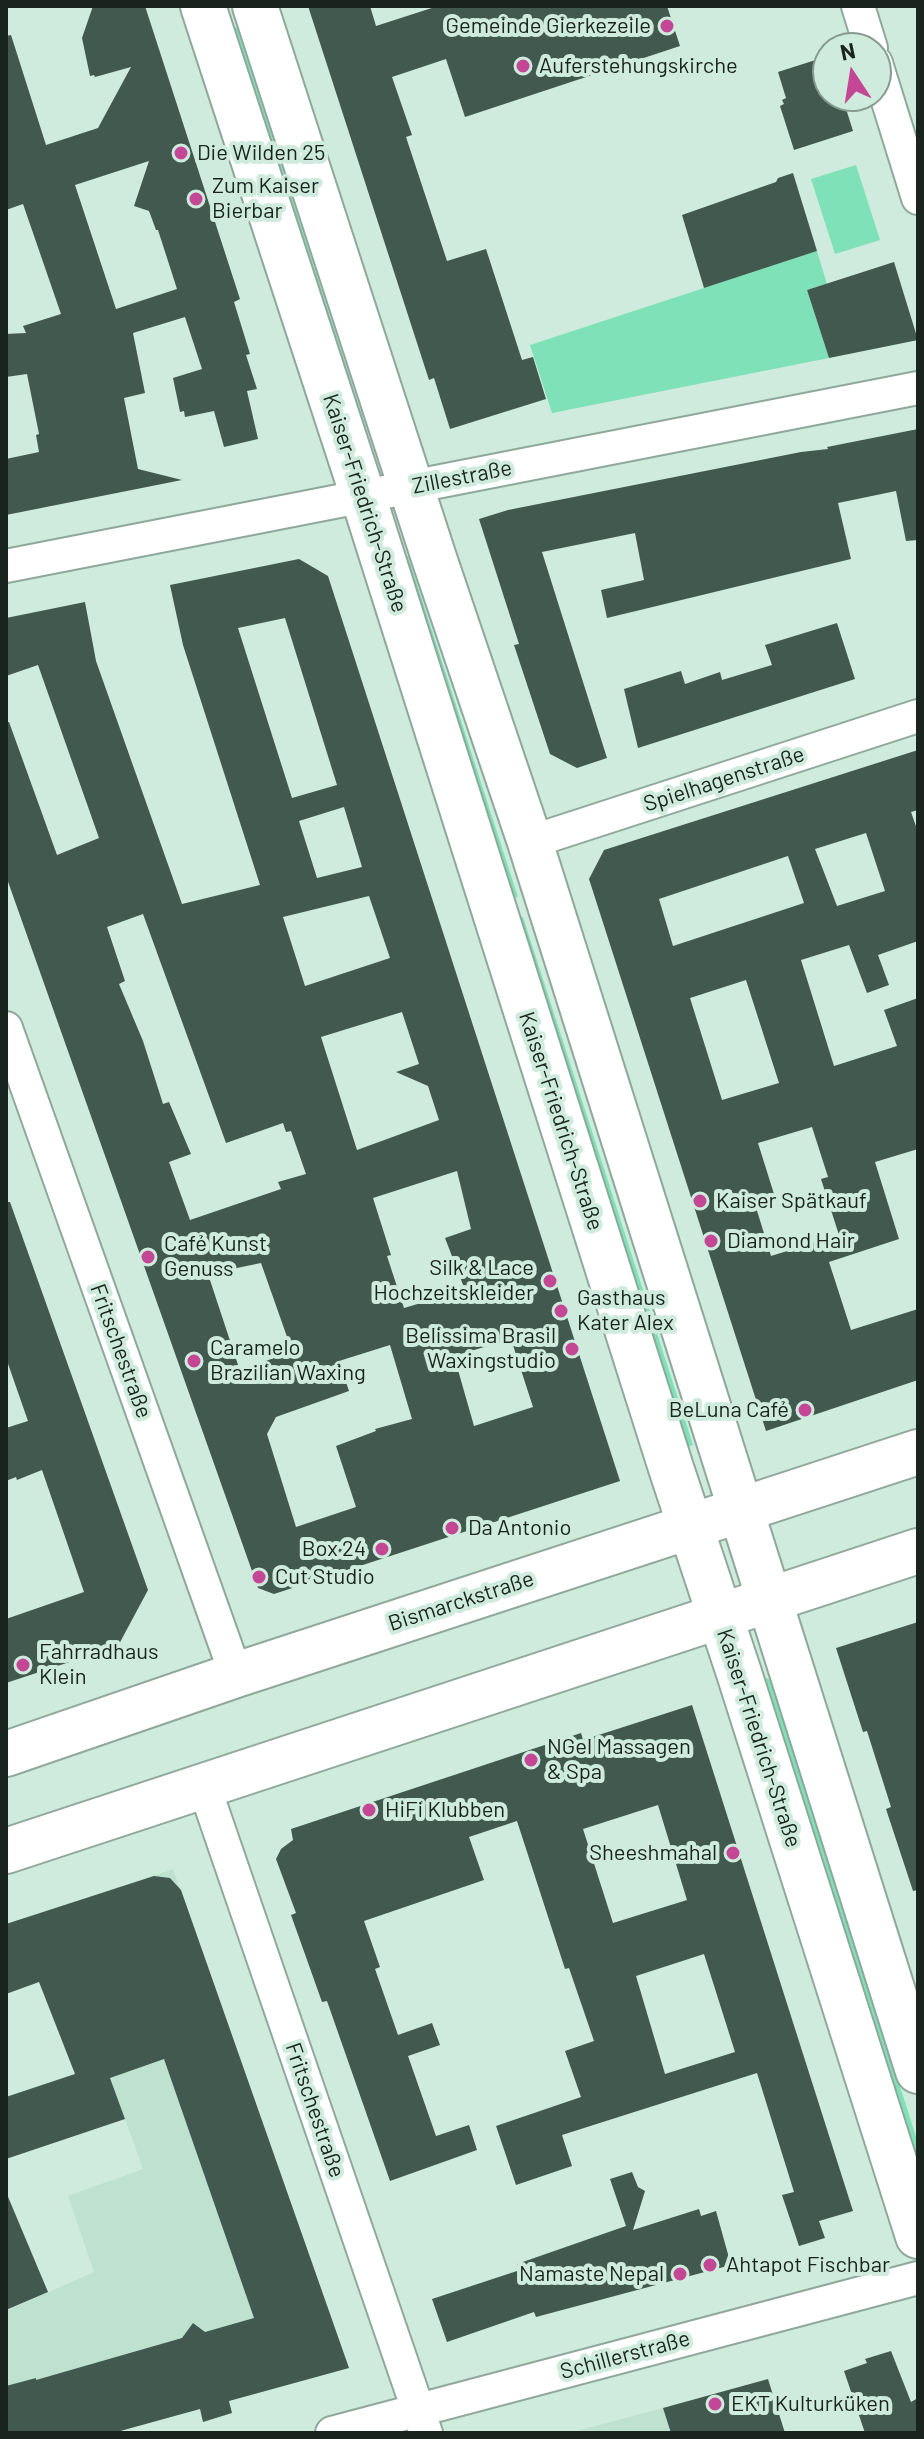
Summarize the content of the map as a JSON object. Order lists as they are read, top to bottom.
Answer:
{
  "streets": {
    "main road": ["Kaiser-Friedrich-Straße", "Bismarckstraße"],
    "street": [
      "Zillestraße",
      "Spielhagenstraße",
      "Fritschestraße",
      "Schillerstraße"
    ]
  },
  "crossings": [
    ["Zillestraße", "Kaiser-Friedrich-Straße"],
    ["Kaiser-Friedrich-Straße", "Bismarckstraße"],
    ["Fritschestraße", "Bismarckstraße"],
    ["Fritschestraße", "Schillerstraße"]
  ],
  "places": [
    "Gemeinde Gierkezeile",
    "Auferstehungskirche",
    "Die Wilden 25",
    "Zum Kaiser Bierbar",
    "Kaiser Spätkauf",
    "Diamond Hair",
    "Café Kunst Genuss",
    "Silk & Lace Hochzeitskleider",
    "Gasthaus Kater Alex",
    "Belissima Brasil Waxingstudio",
    "Caramelo Brazilian Waxing",
    "BeLuna Café",
    "Da Antonio",
    "Box 24",
    "Cut Studio",
    "Fahrradhaus Klein",
    "NGel Massagen & Spa",
    "HiFi Klubben",
    "Sheeshmahal",
    "Ahtapot Fischbar",
    "Namaste Nepal",
    "EKT Kulturküken"
  ],
  "north": "top"
}
